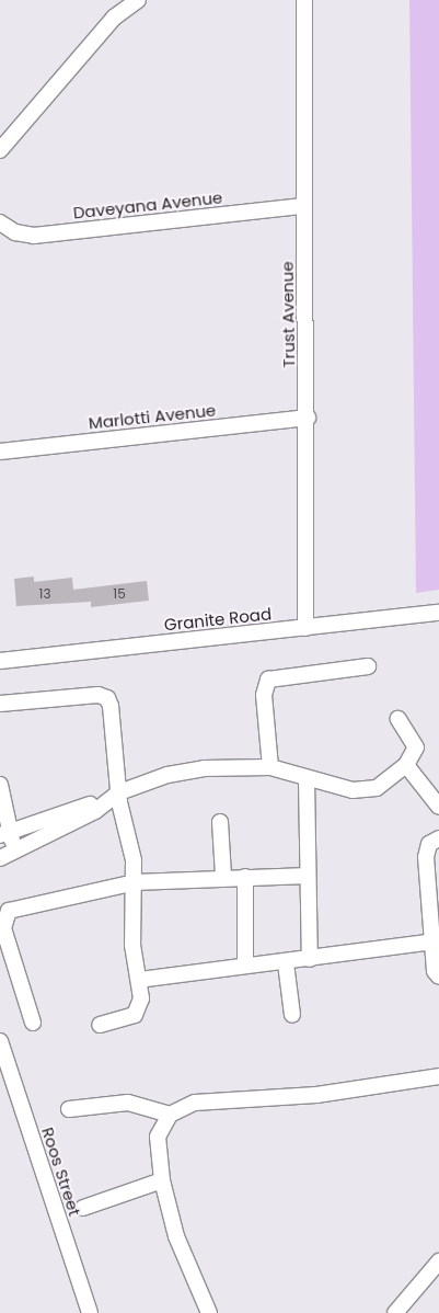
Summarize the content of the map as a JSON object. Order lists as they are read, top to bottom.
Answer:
{
  "streets": {
    "street": [
      "Daveyana Avenue",
      "Trust Avenue",
      "Marlotti Avenue",
      "Granite Road",
      "Roos Street"
    ]
  },
  "crossings": [
    ["Daveyana Avenue", "Trust Avenue"],
    ["Trust Avenue", "Marlotti Avenue"],
    ["Trust Avenue", "Granite Road"]
  ],
  "house_numbers": ["13", "15"]
}
